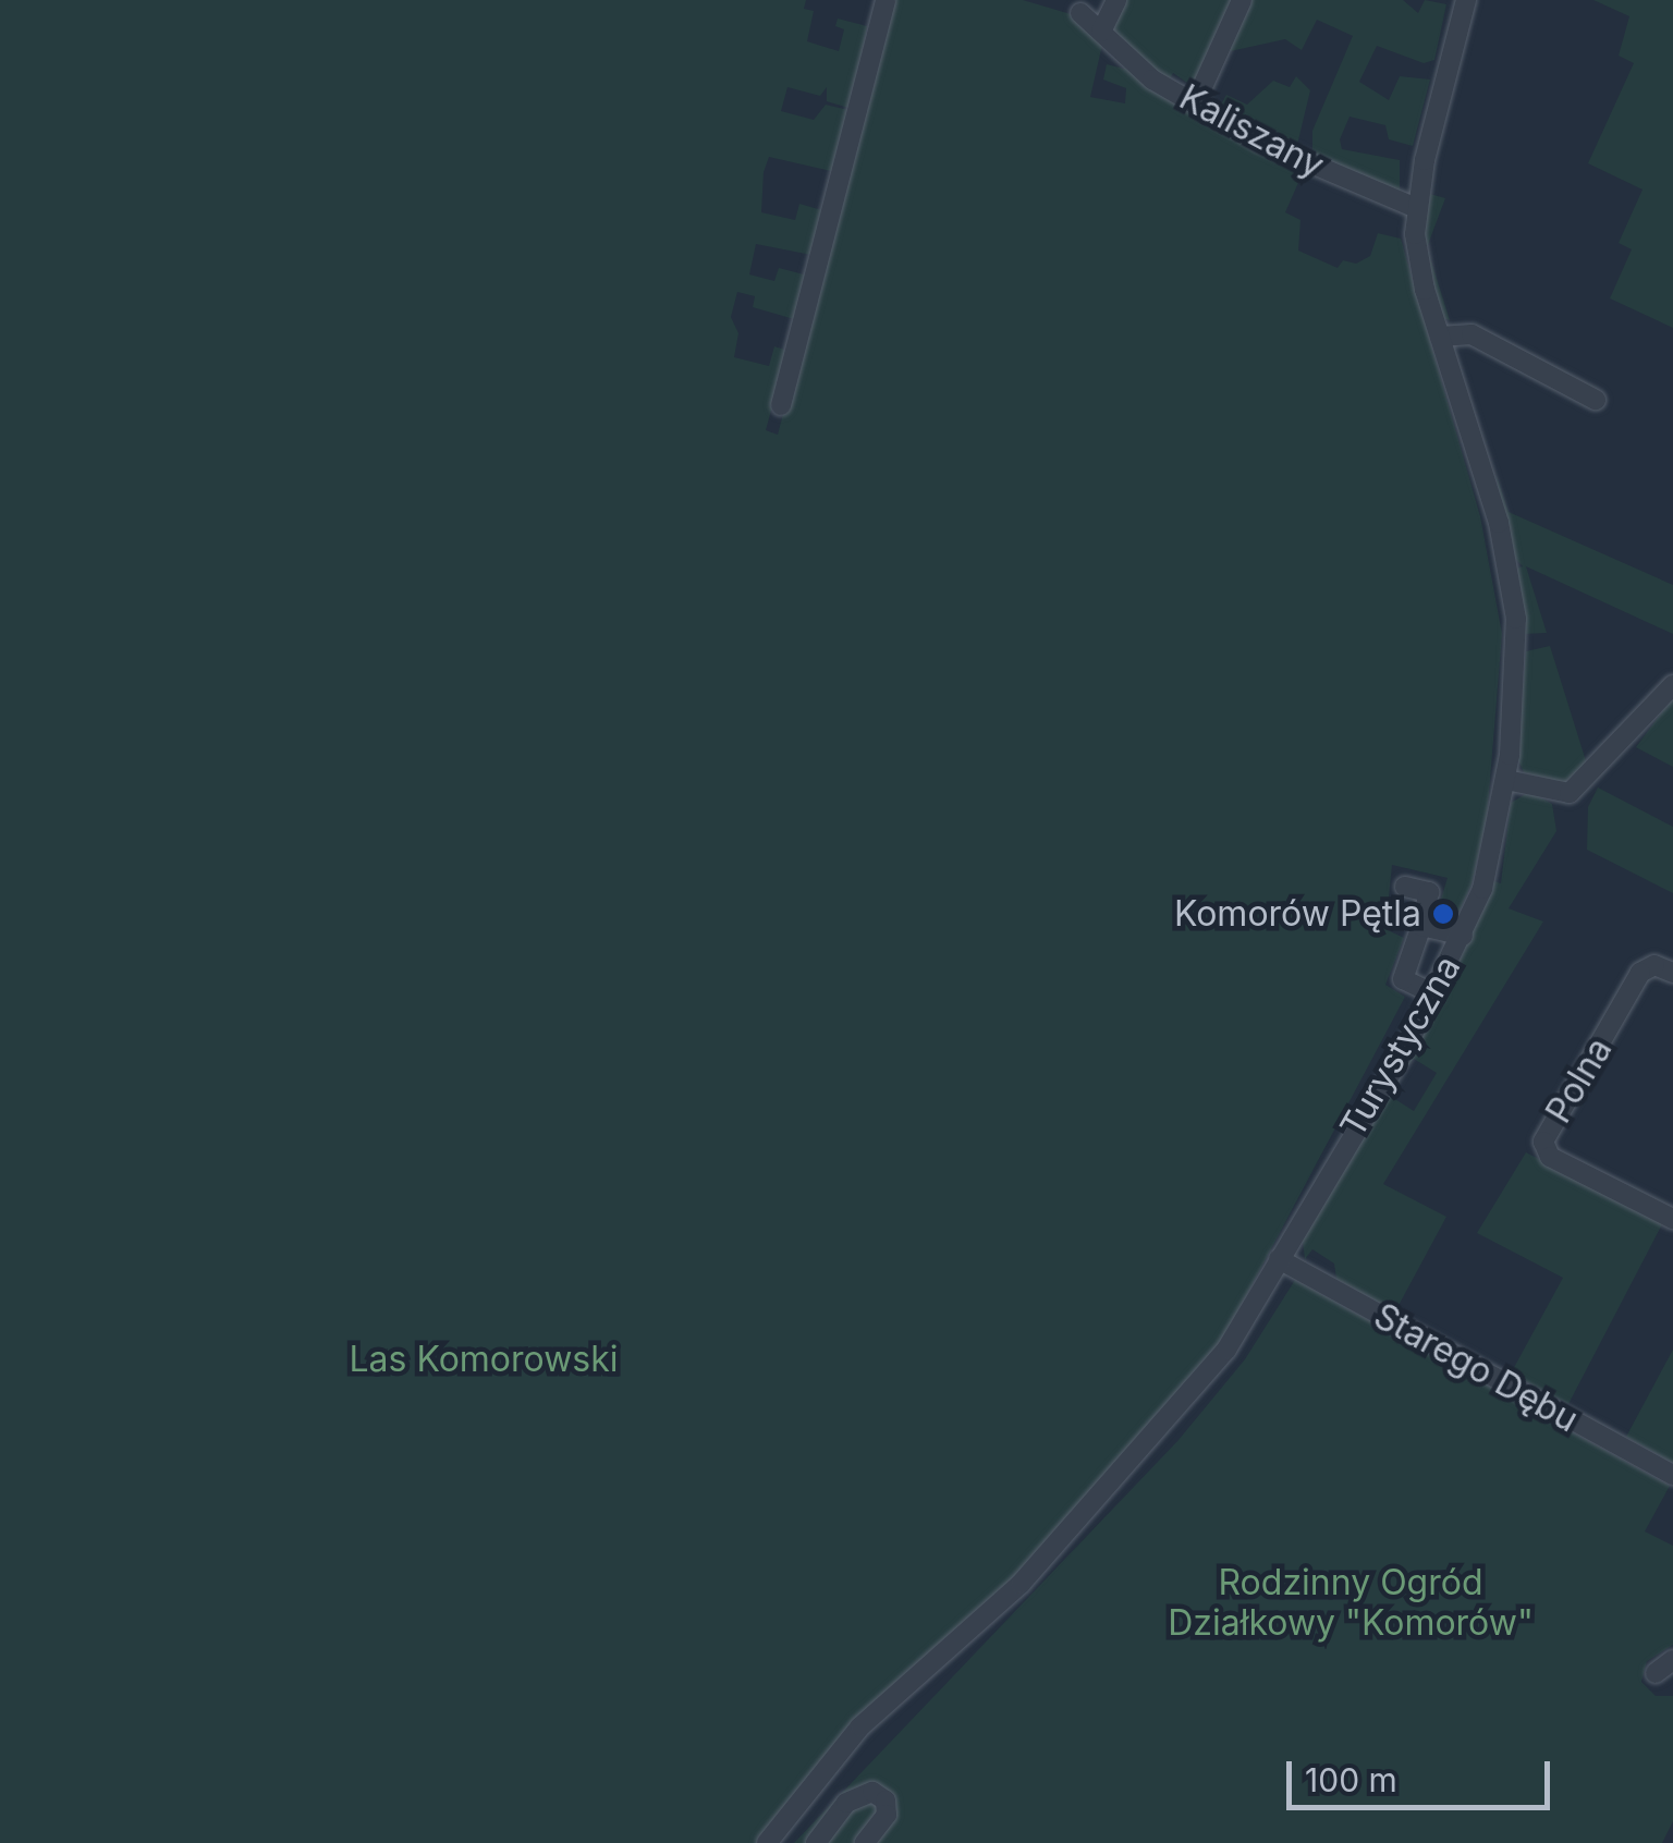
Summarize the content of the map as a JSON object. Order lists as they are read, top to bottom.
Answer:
{
  "streets": {
    "street": [
      "Kaliszany",
      "Turystyczna",
      "Polna",
      "Starego Dębu"
    ]
  },
  "crossings": [
    ["Kaliszany", "Turystyczna"],
    ["Turystyczna", "Starego Dębu"]
  ],
  "parks": ["Las Komorowski", "Rodzinny Ogród Działkowy \"Komorów\""],
  "places": ["Komorów Pętla"],
  "scale_bar": "100 m"
}
